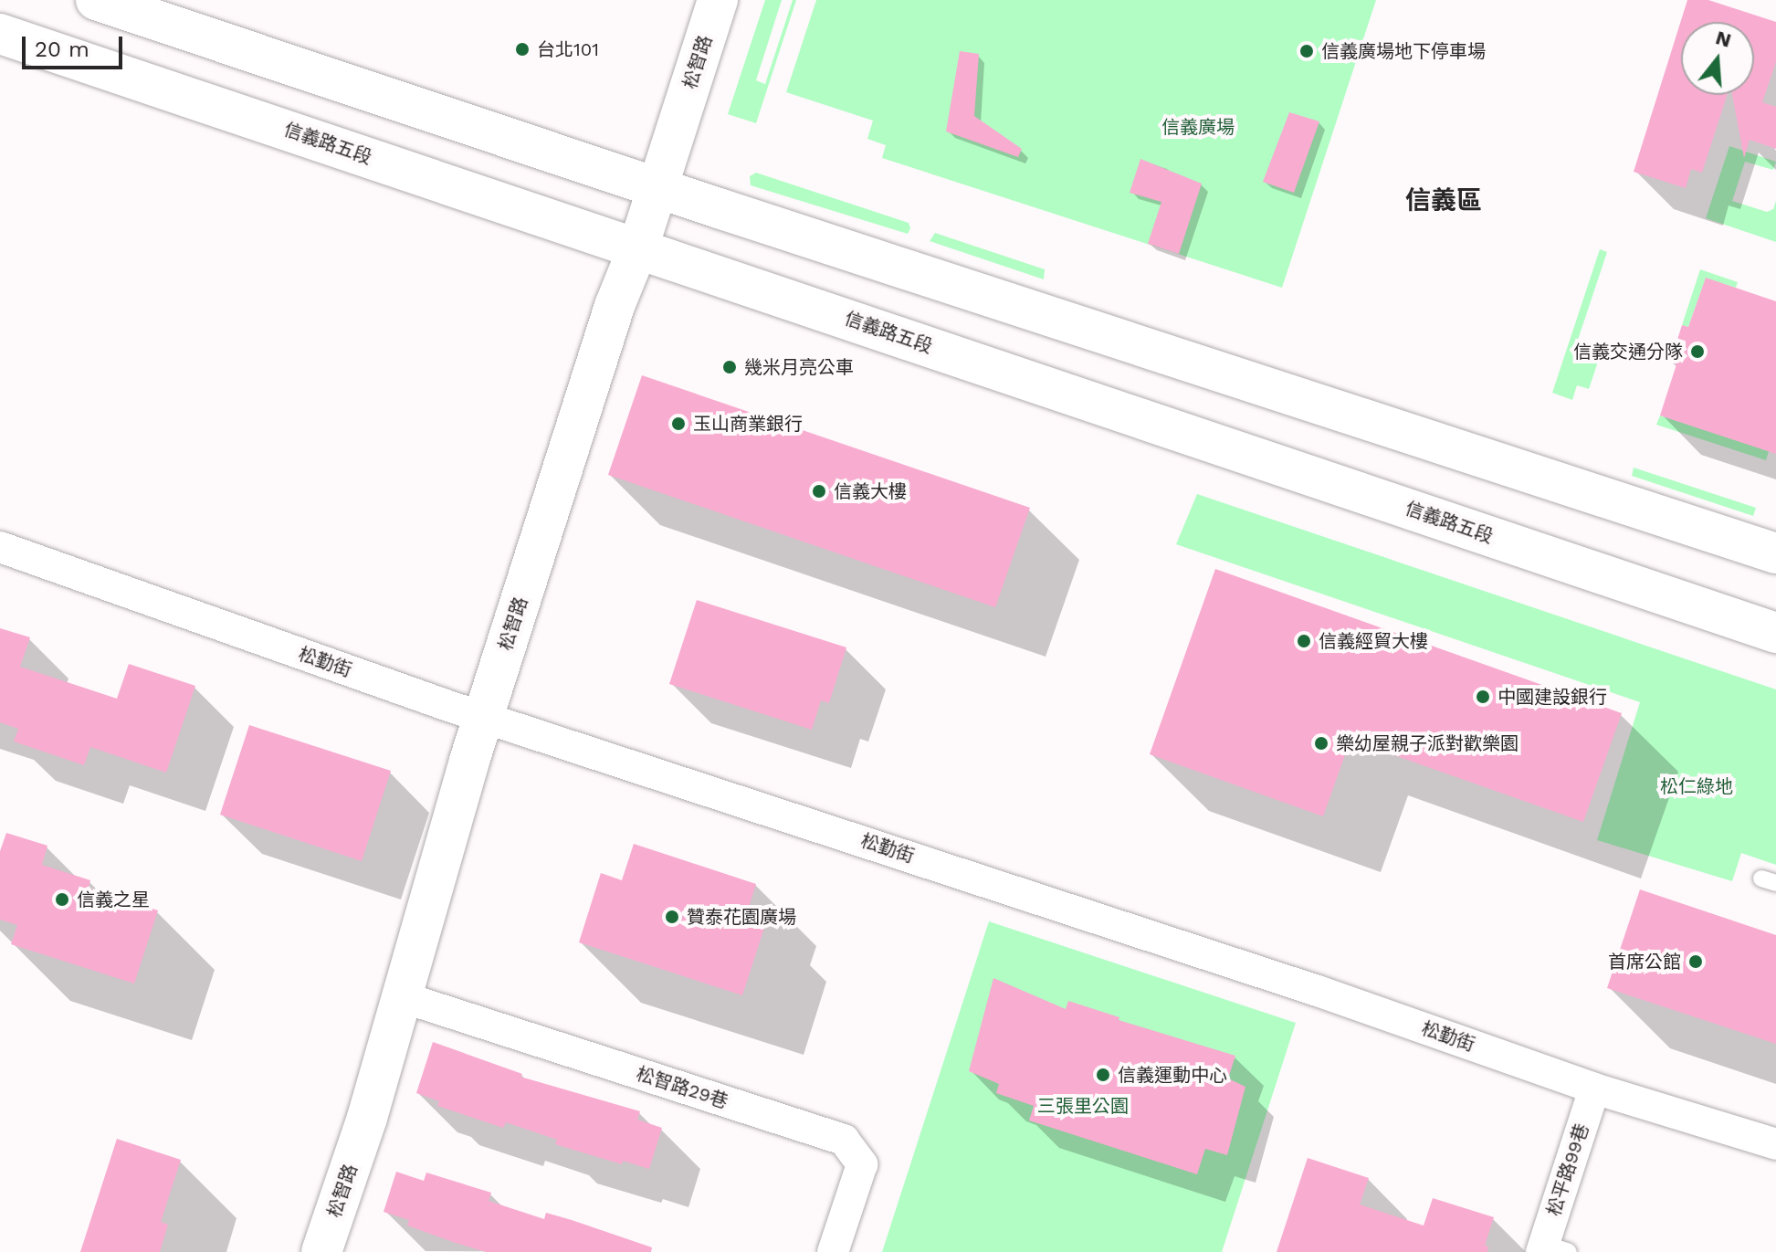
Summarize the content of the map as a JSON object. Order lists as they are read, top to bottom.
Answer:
{
  "streets": {
    "main road": ["松智路", "信義路五段"],
    "street": ["松勤街", "松智路29巷", "松平路99巷"]
  },
  "crossings": [
    ["松智路", "信義路五段"],
    ["松智路", "松勤街"],
    ["松智路", "松智路29巷"],
    ["松勤街", "松平路99巷"]
  ],
  "districts": ["信義區"],
  "parks": ["信義廣場", "松仁綠地", "三張里公園"],
  "places": [
    "台北101",
    "信義廣場地下停車場",
    "信義交通分隊",
    "幾米月亮公車",
    "玉山商業銀行",
    "信義大樓",
    "信義經貿大樓",
    "中國建設銀行",
    "樂幼屋親子派對歡樂園",
    "信義之星",
    "贊泰花園廣場",
    "首席公館",
    "信義運動中心"
  ],
  "scale_bar": "20 m",
  "north": "top"
}
